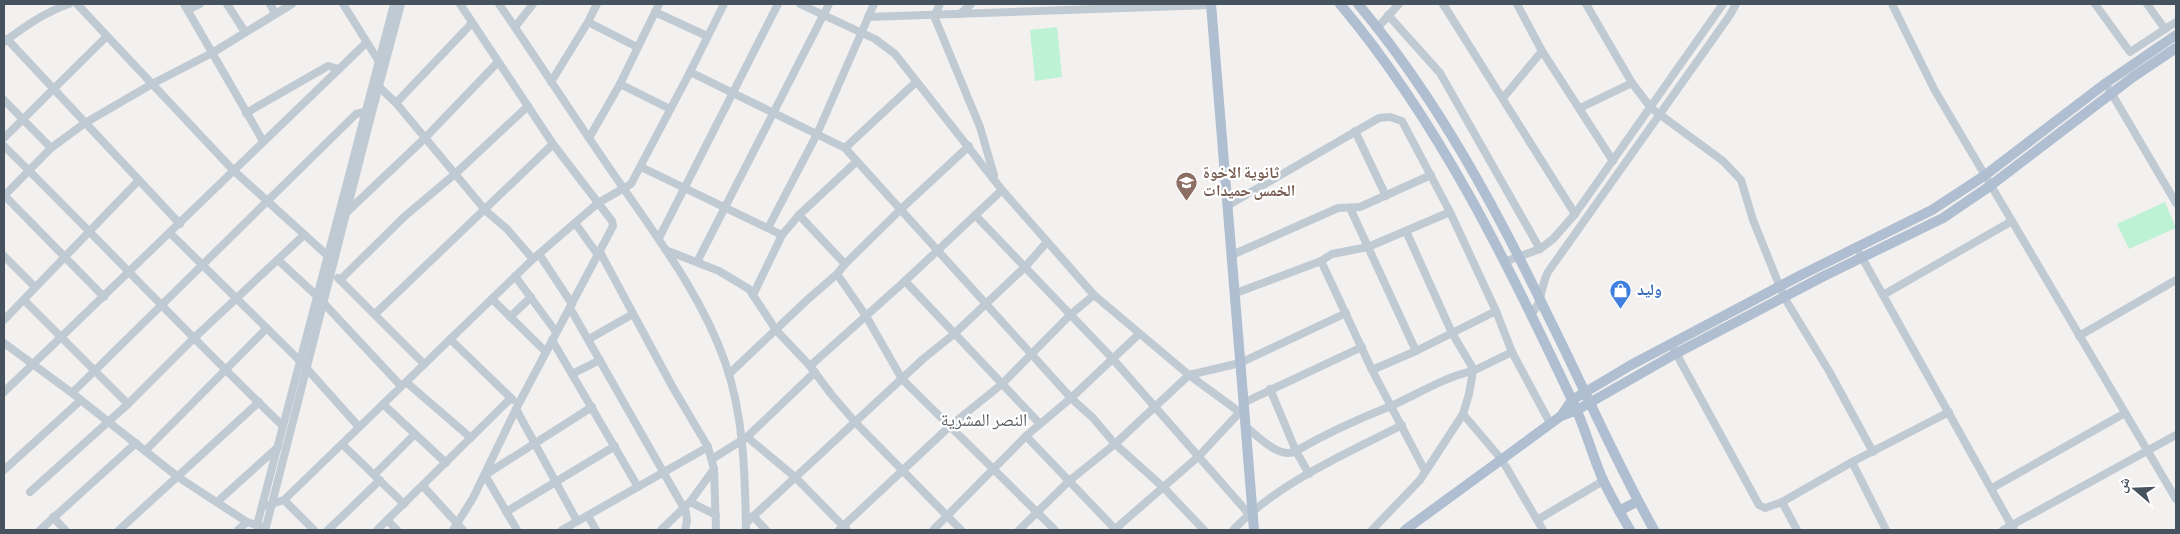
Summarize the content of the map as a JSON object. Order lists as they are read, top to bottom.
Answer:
{
  "districts": ["النصر المشرية"],
  "places": {
    "school or university": ["ثانوية الاخوة الخمس حميدات"],
    "shop": ["وليد"]
  },
  "north": "left"
}
